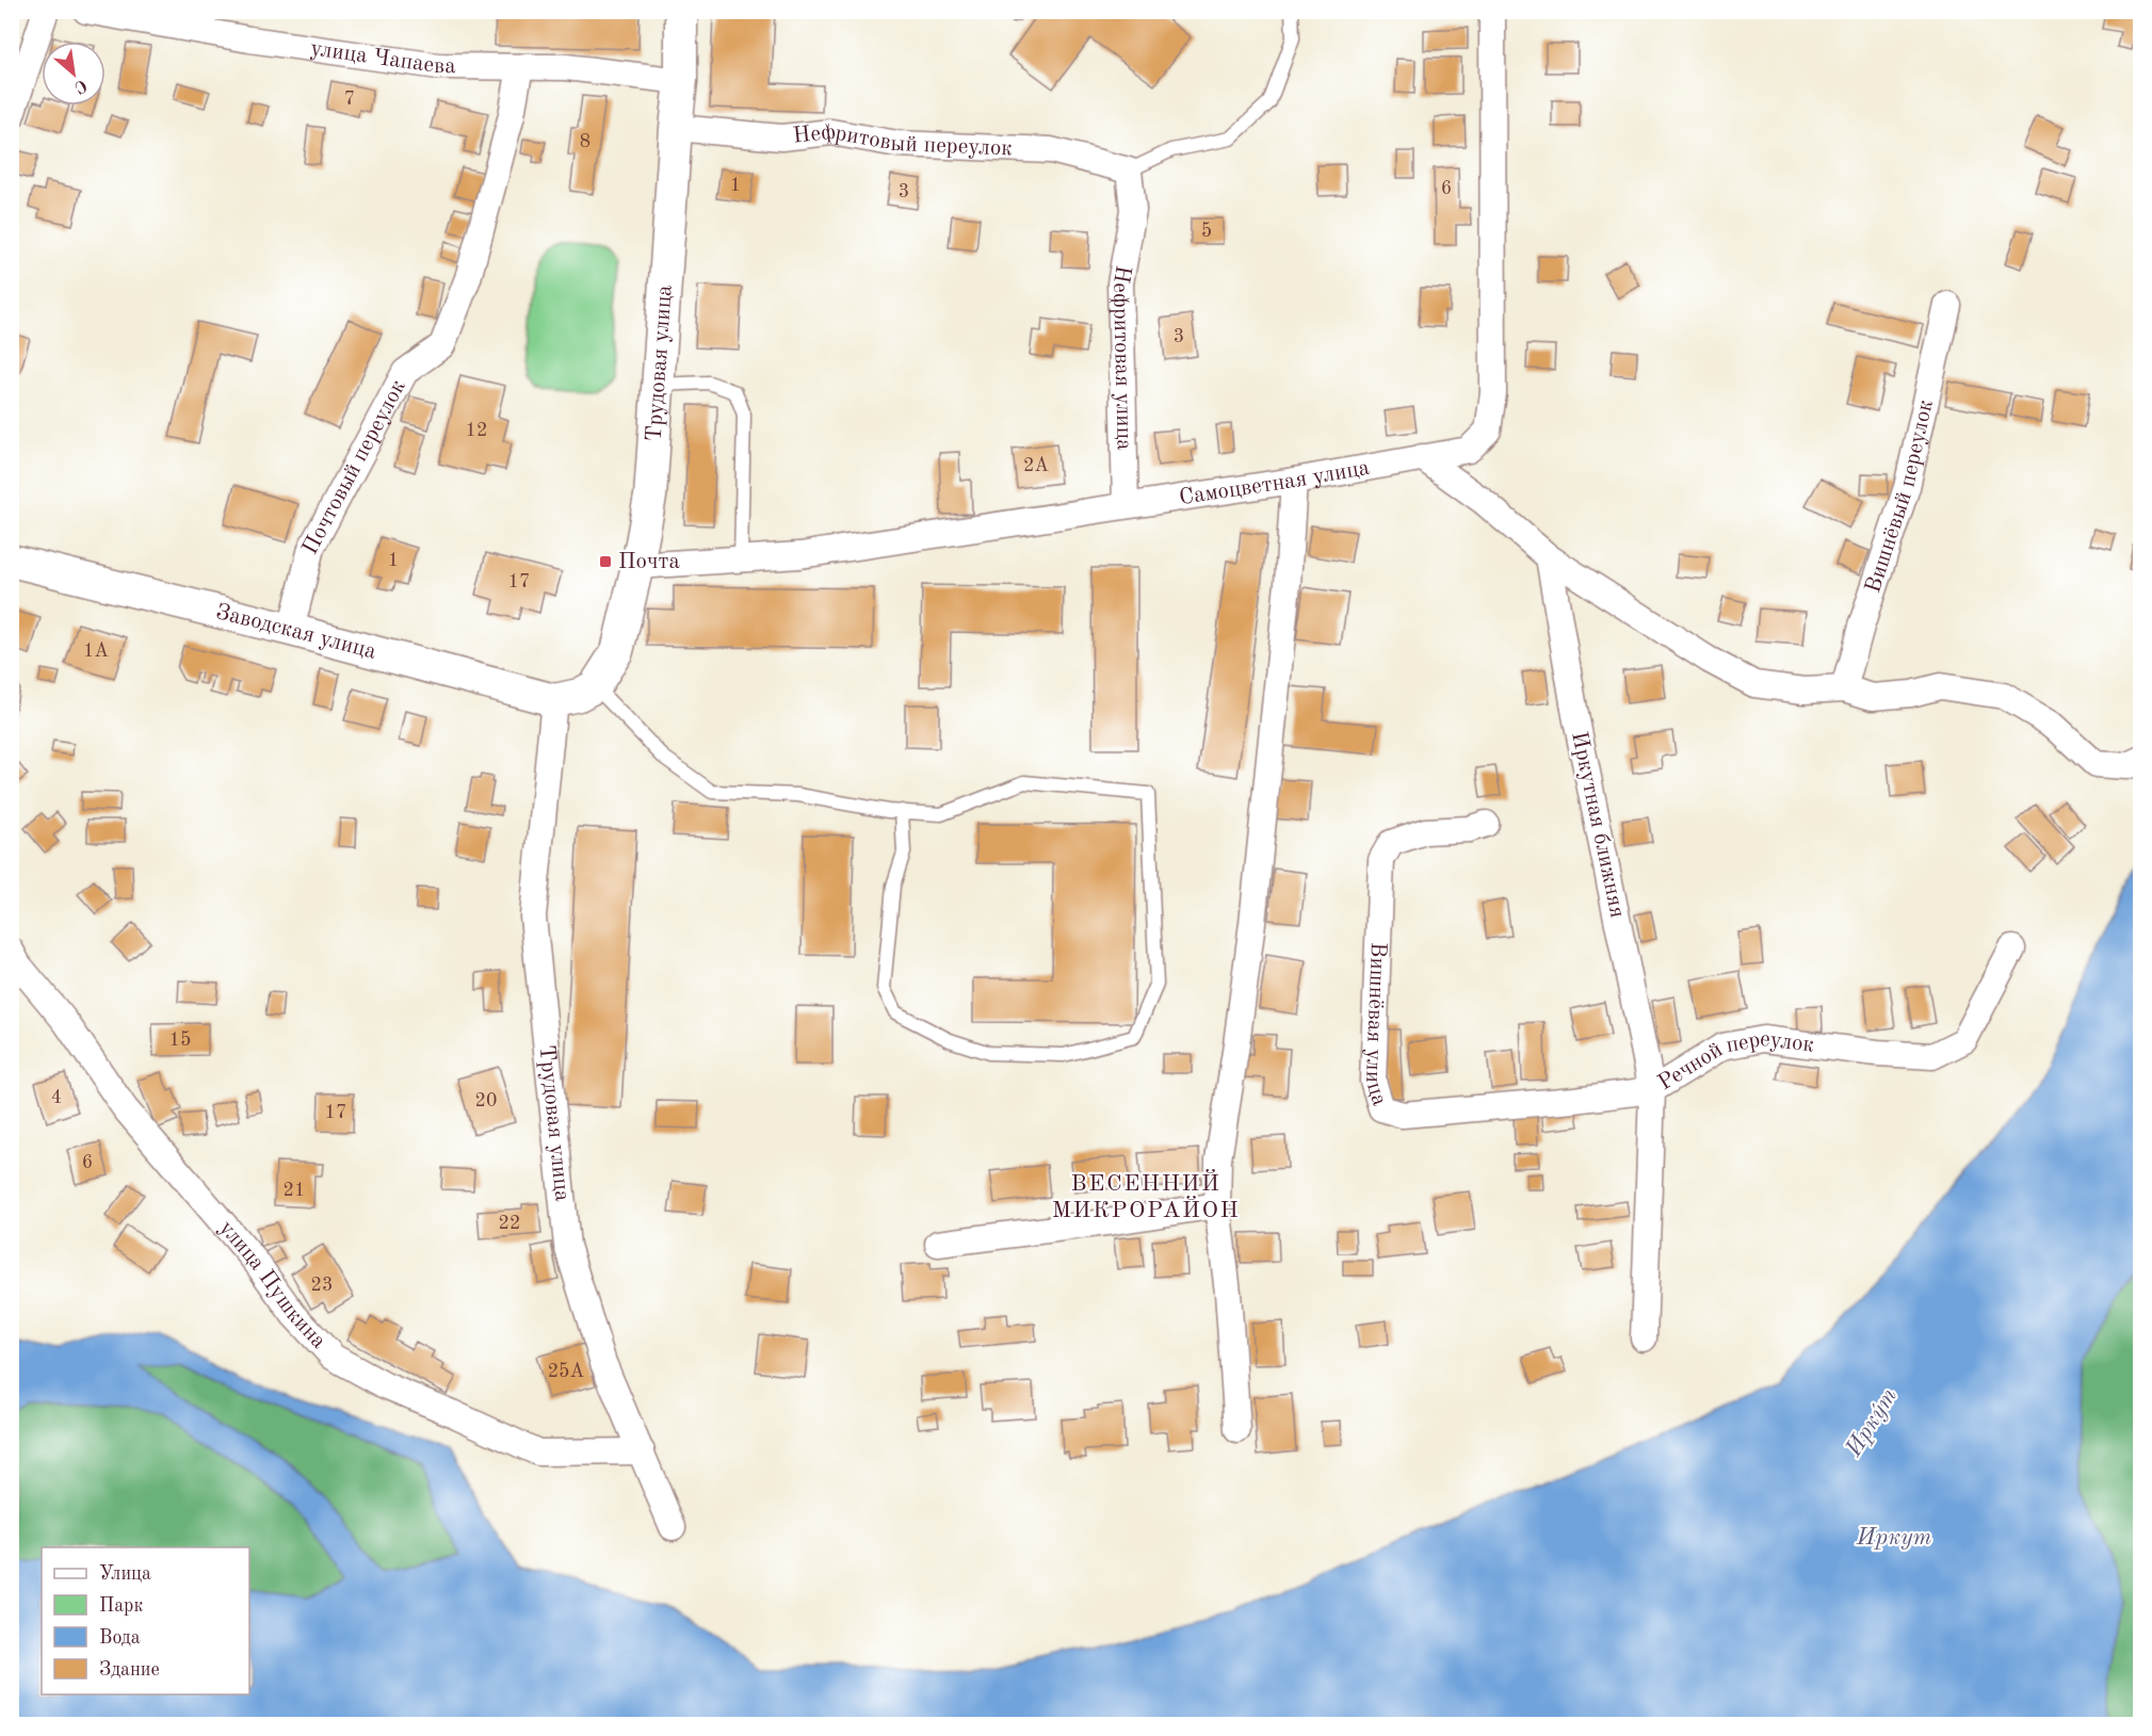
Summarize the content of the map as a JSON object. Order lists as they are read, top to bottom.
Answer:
{
  "streets": {
    "street": [
      "улица Чапаева",
      "Нефритовый переулок",
      "Нефритовая улица",
      "Трудовая улица",
      "Почтовый переулок",
      "Самоцветная улица",
      "Вишнёвый переулок",
      "Заводская улица",
      "Иркутная ближняя",
      "Вишнёвая улица",
      "Речной переулок",
      "улица Пушкина"
    ]
  },
  "crossings": [
    ["улица Чапаева", "Трудовая улица"],
    ["улица Чапаева", "Почтовый переулок"],
    ["Нефритовый переулок", "Нефритовая улица"],
    ["Нефритовый переулок", "Трудовая улица"],
    ["Нефритовая улица", "Самоцветная улица"],
    ["Трудовая улица", "Самоцветная улица"],
    ["Трудовая улица", "Заводская улица"],
    ["Трудовая улица", "улица Пушкина"],
    ["Почтовый переулок", "Заводская улица"],
    ["Иркутная ближняя", "Вишнёвая улица"],
    ["Иркутная ближняя", "Речной переулок"],
    ["Вишнёвая улица", "Речной переулок"]
  ],
  "districts": ["ВЕСЕННИЙ МИКРОРАЙОН"],
  "water": ["Ирку́т", "Иркут"],
  "places": {
    "transit": ["Почта"]
  },
  "house_numbers": [
    "7",
    "8",
    "1",
    "6",
    "3",
    "5",
    "3",
    "12",
    "2А",
    "1",
    "17",
    "1А",
    "15",
    "4",
    "20",
    "17",
    "6",
    "21",
    "22",
    "23",
    "25А"
  ],
  "legend": [
    "Улица",
    "Парк",
    "Вода",
    "Здание"
  ],
  "north": "bottom right"
}
